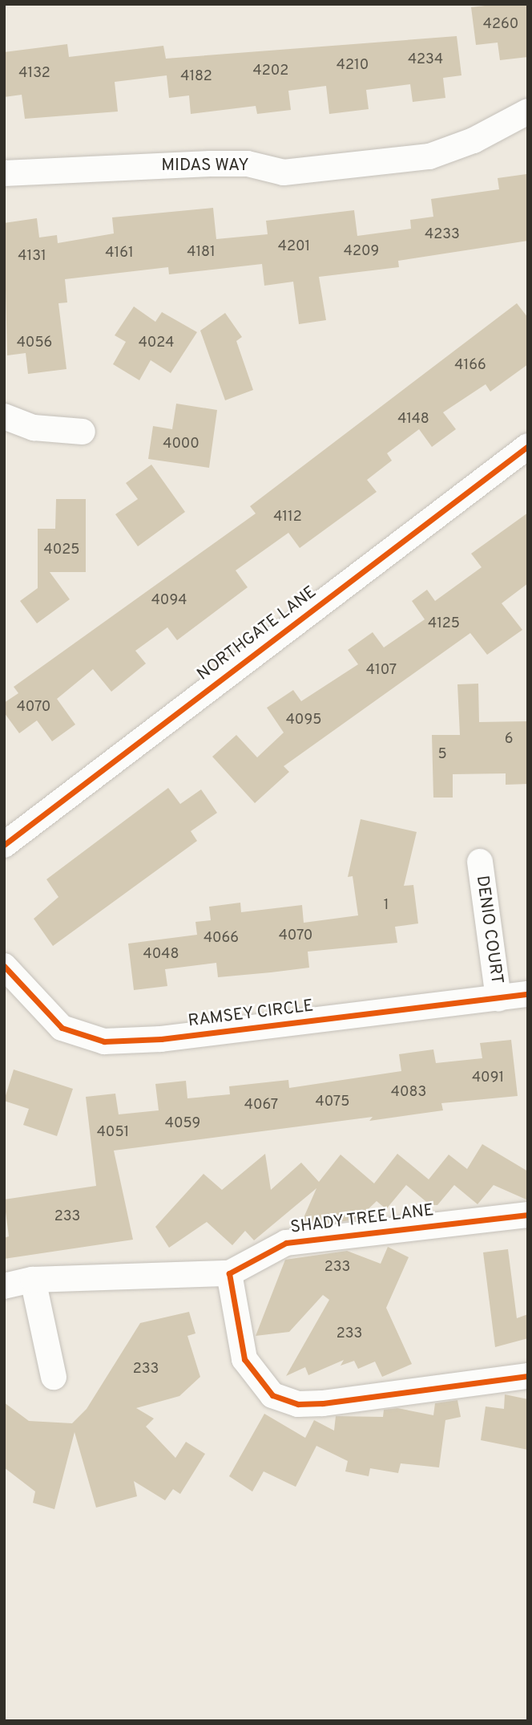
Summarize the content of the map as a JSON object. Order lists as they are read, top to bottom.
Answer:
{
  "streets": {
    "street": [
      "MIDAS WAY",
      "NORTHGATE LANE",
      "DENIO COURT",
      "RAMSEY CIRCLE",
      "SHADY TREE LANE"
    ]
  },
  "crossings": [
    ["DENIO COURT", "RAMSEY CIRCLE"]
  ],
  "house_numbers": [
    "4260",
    "4234",
    "4210",
    "4202",
    "4132",
    "4182",
    "4233",
    "4201",
    "4209",
    "4181",
    "4161",
    "4131",
    "4056",
    "4024",
    "4166",
    "4148",
    "4000",
    "4112",
    "4025",
    "4094",
    "4125",
    "4107",
    "4070",
    "4095",
    "6",
    "5",
    "1",
    "4070",
    "4066",
    "4048",
    "4091",
    "4083",
    "4075",
    "4067",
    "4059",
    "4051",
    "233",
    "233",
    "233",
    "233"
  ]
}
